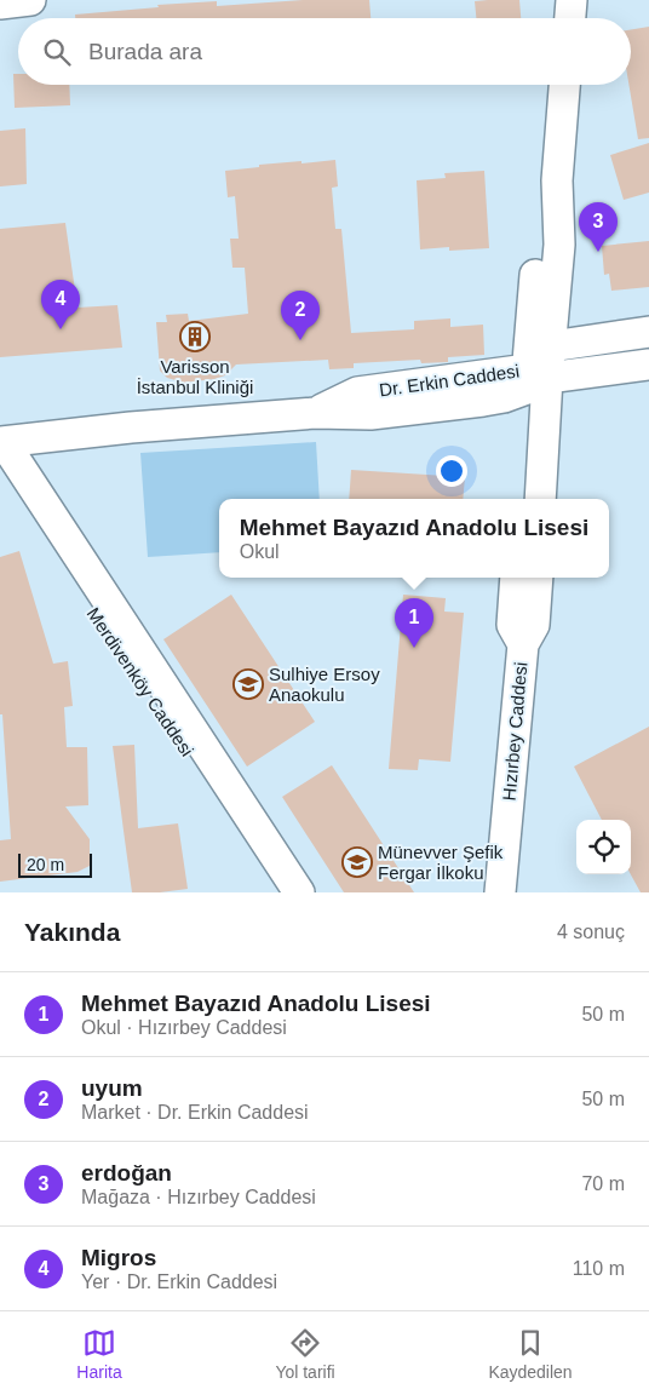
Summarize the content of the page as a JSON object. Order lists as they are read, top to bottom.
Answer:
{
  "streets": {
    "street": ["Dr. Erkin Caddesi", "Merdivenköy Caddesi", "Hızırbey Caddesi"]
  },
  "crossings": [
    ["Dr. Erkin Caddesi", "Merdivenköy Caddesi"]
  ],
  "places": {
    "building": ["Varisson İstanbul Kliniği"],
    "school or university": ["Sulhiye Ersoy Anaokulu", "Münevver Şefik Fergar İlkoku"]
  },
  "scale_bar": "20 m",
  "page": {
    "search": "Burada ara",
    "pins": [
      "3",
      "4",
      "2",
      "1"
    ],
    "popup": ["Mehmet Bayazıd Anadolu Lisesi", "Okul"],
    "scale": "20 m",
    "heading": ["Yakında", "4 sonuç"],
    "list": [
      {
        "mark": "1",
        "name": "Mehmet Bayazıd Anadolu Lisesi",
        "note": "Okul · Hızırbey Caddesi",
        "value": "50 m"
      },
      {
        "mark": "2",
        "name": "uyum",
        "note": "Market · Dr. Erkin Caddesi",
        "value": "50 m"
      },
      {
        "mark": "3",
        "name": "erdoğan",
        "note": "Mağaza · Hızırbey Caddesi",
        "value": "70 m"
      },
      {
        "mark": "4",
        "name": "Migros",
        "note": "Yer · Dr. Erkin Caddesi",
        "value": "110 m"
      }
    ],
    "nav": ["Harita", "Yol tarifi", "Kaydedilen"]
  }
}
